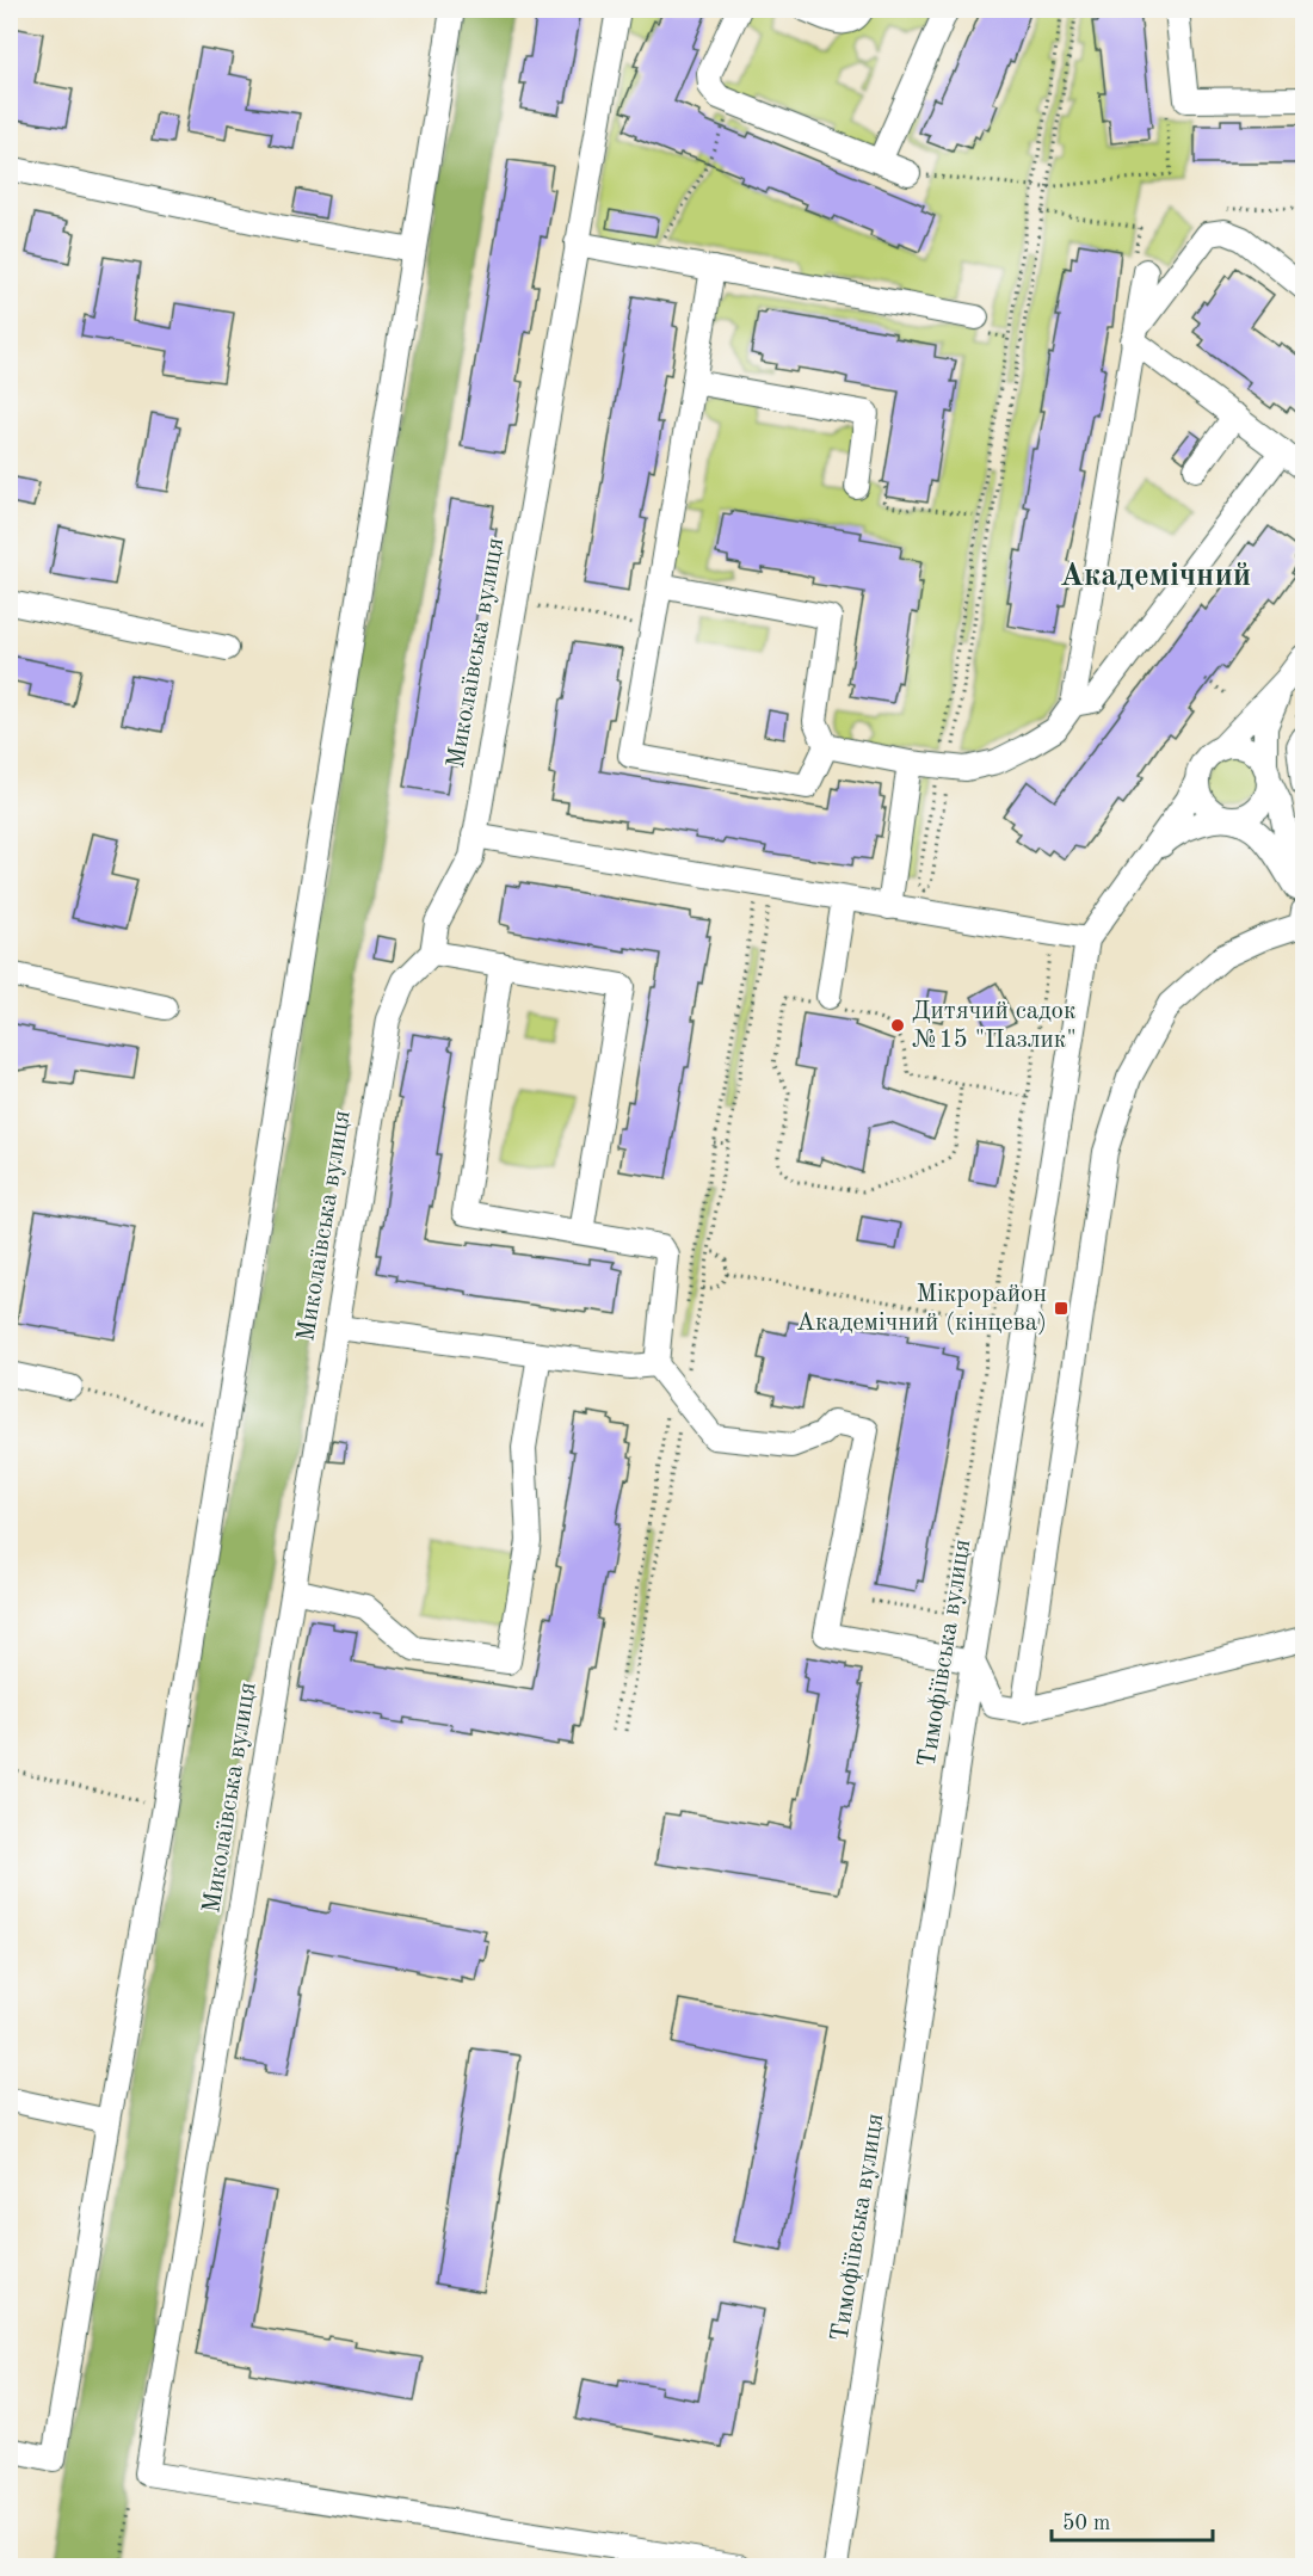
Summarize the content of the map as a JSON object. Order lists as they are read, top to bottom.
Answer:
{
  "streets": {
    "street": ["Миколаївська вулиця", "Тимофіївська вулиця"]
  },
  "districts": ["Академічний"],
  "places": {
    "other": ["Дитячий садок №15 \"Пазлик\""],
    "transit": ["Мікрорайон Академічний (кінцева)"]
  },
  "scale_bar": "50 m"
}
